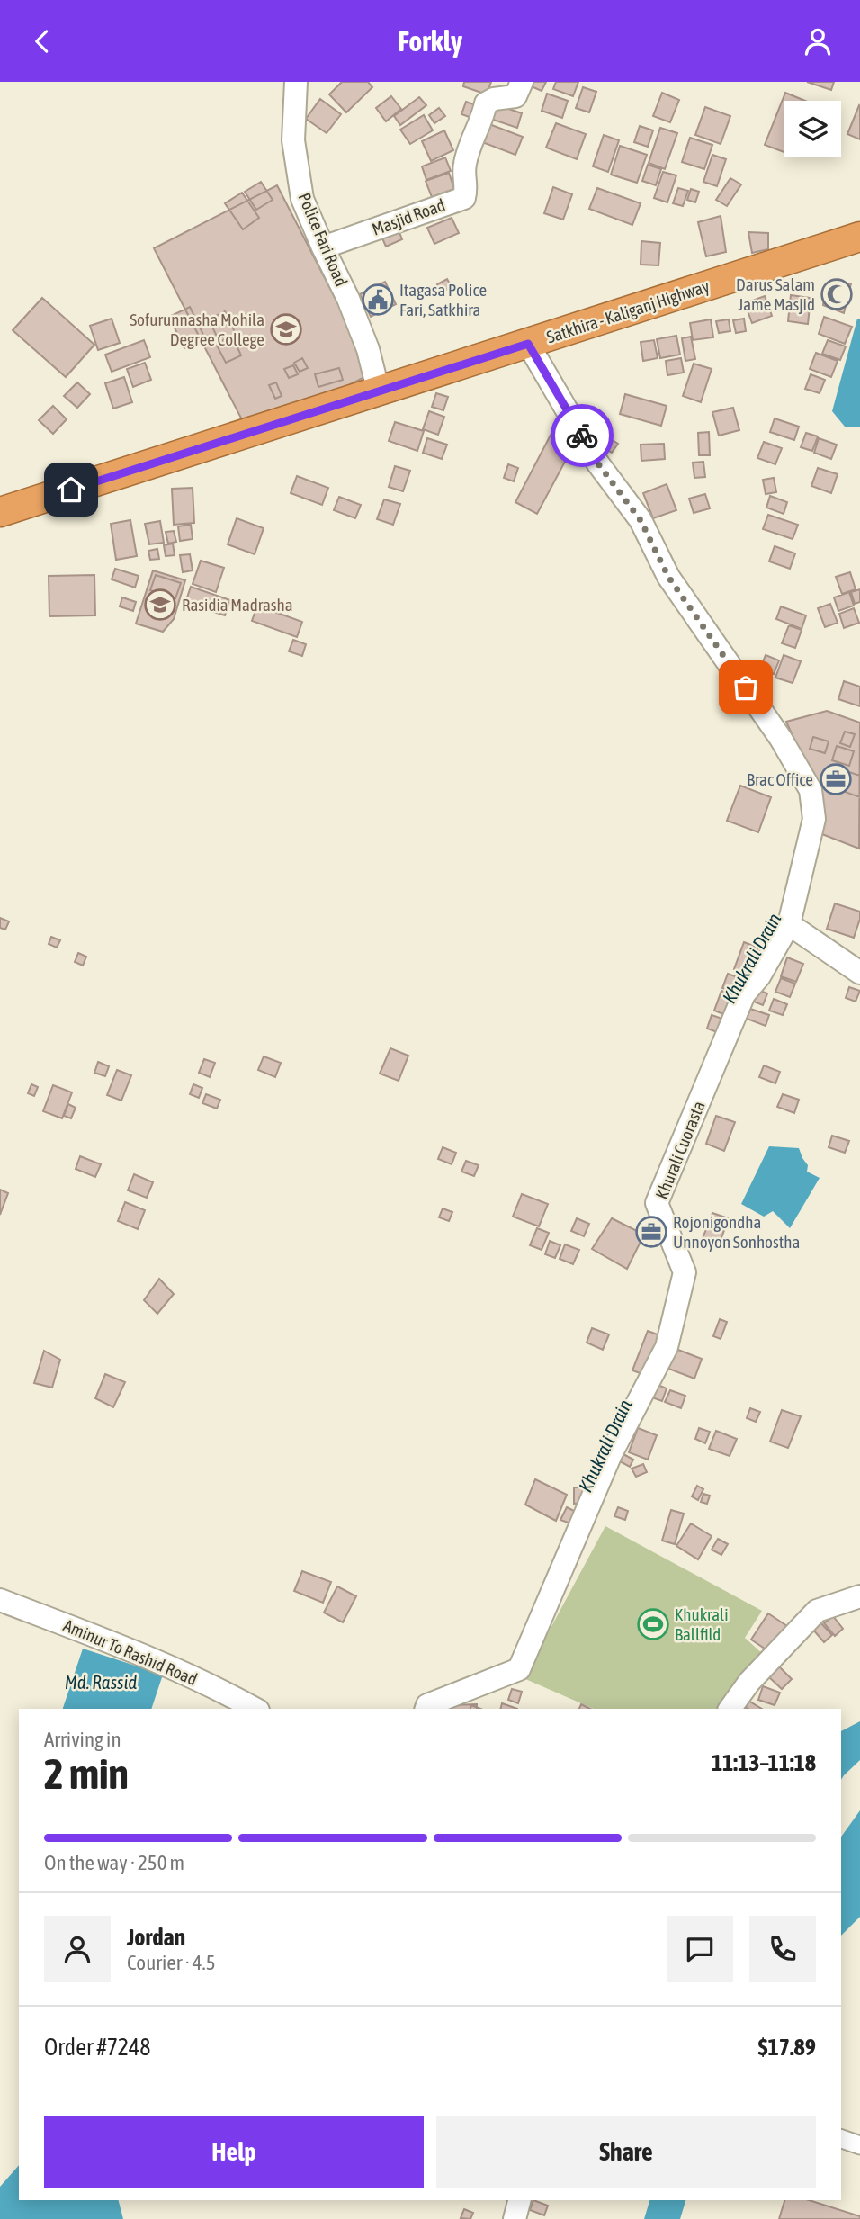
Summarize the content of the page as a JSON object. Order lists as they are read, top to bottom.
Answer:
{
  "streets": {
    "highway": ["Satkhira - Kaliganj Highway"],
    "street": [
      "Masjid Road",
      "Police Fari Road",
      "Khurali Cuorasta",
      "Aminur To Rashid Road"
    ]
  },
  "crossings": [
    ["Masjid Road", "Police Fari Road"],
    ["Police Fari Road", "Satkhira - Kaliganj Highway"],
    ["Satkhira - Kaliganj Highway", "Khurali Cuorasta"]
  ],
  "water": ["Khukrali Drain", "Md. Rassid"],
  "places": {
    "mosque": ["Darus Salam Jame Masjid"],
    "public building": ["Itagasa Police Fari, Satkhira"],
    "school or university": ["Sofurunnasha Mohila Degree College", "Rasidia Madrasha"],
    "office": ["Brac Office", "Rojonigondha Unnoyon Sonhostha"],
    "sports": ["Khukrali Ballfild"]
  },
  "page": {
    "header": "Forkly",
    "heading": ["2 min", "Arriving in", "11:13–11:18"],
    "panel": [
      "Jordan",
      "Courier · 4.5",
      "Order #7248",
      "$17.89"
    ],
    "bar": "On the way · 250 m",
    "buttons": ["Help", "Share"]
  }
}
